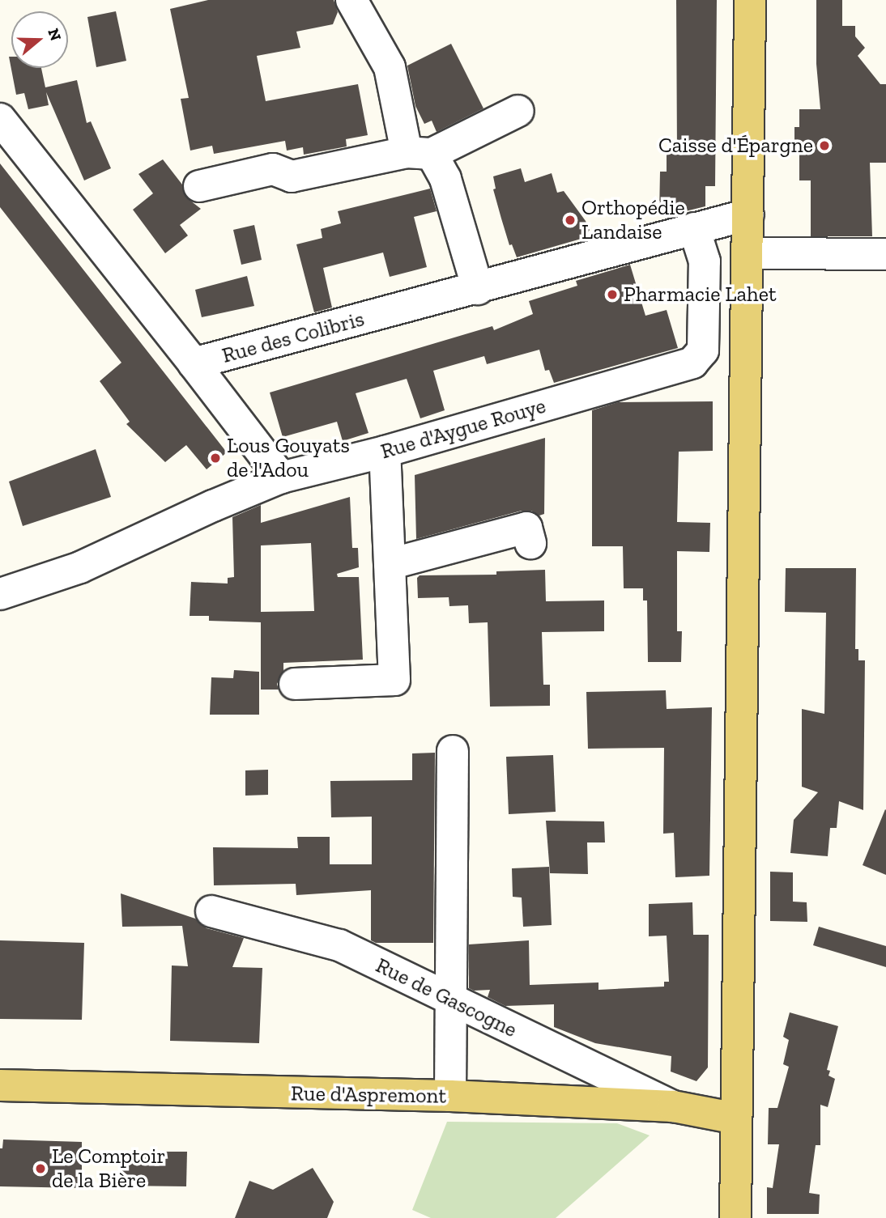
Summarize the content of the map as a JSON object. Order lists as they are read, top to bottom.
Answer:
{
  "streets": {
    "main road": ["Rue d'Aspremont"],
    "street": ["Rue des Colibris", "Rue d'Aygue Rouye", "Rue de Gascogne"]
  },
  "crossings": [
    ["Rue de Gascogne", "Rue d'Aspremont"]
  ],
  "places": [
    "Caisse d'Épargne",
    "Orthopédie Landaise",
    "Pharmacie Lahet",
    "Lous Gouyats de l'Adou",
    "Le Comptoir de la Bière"
  ],
  "north": "right"
}
